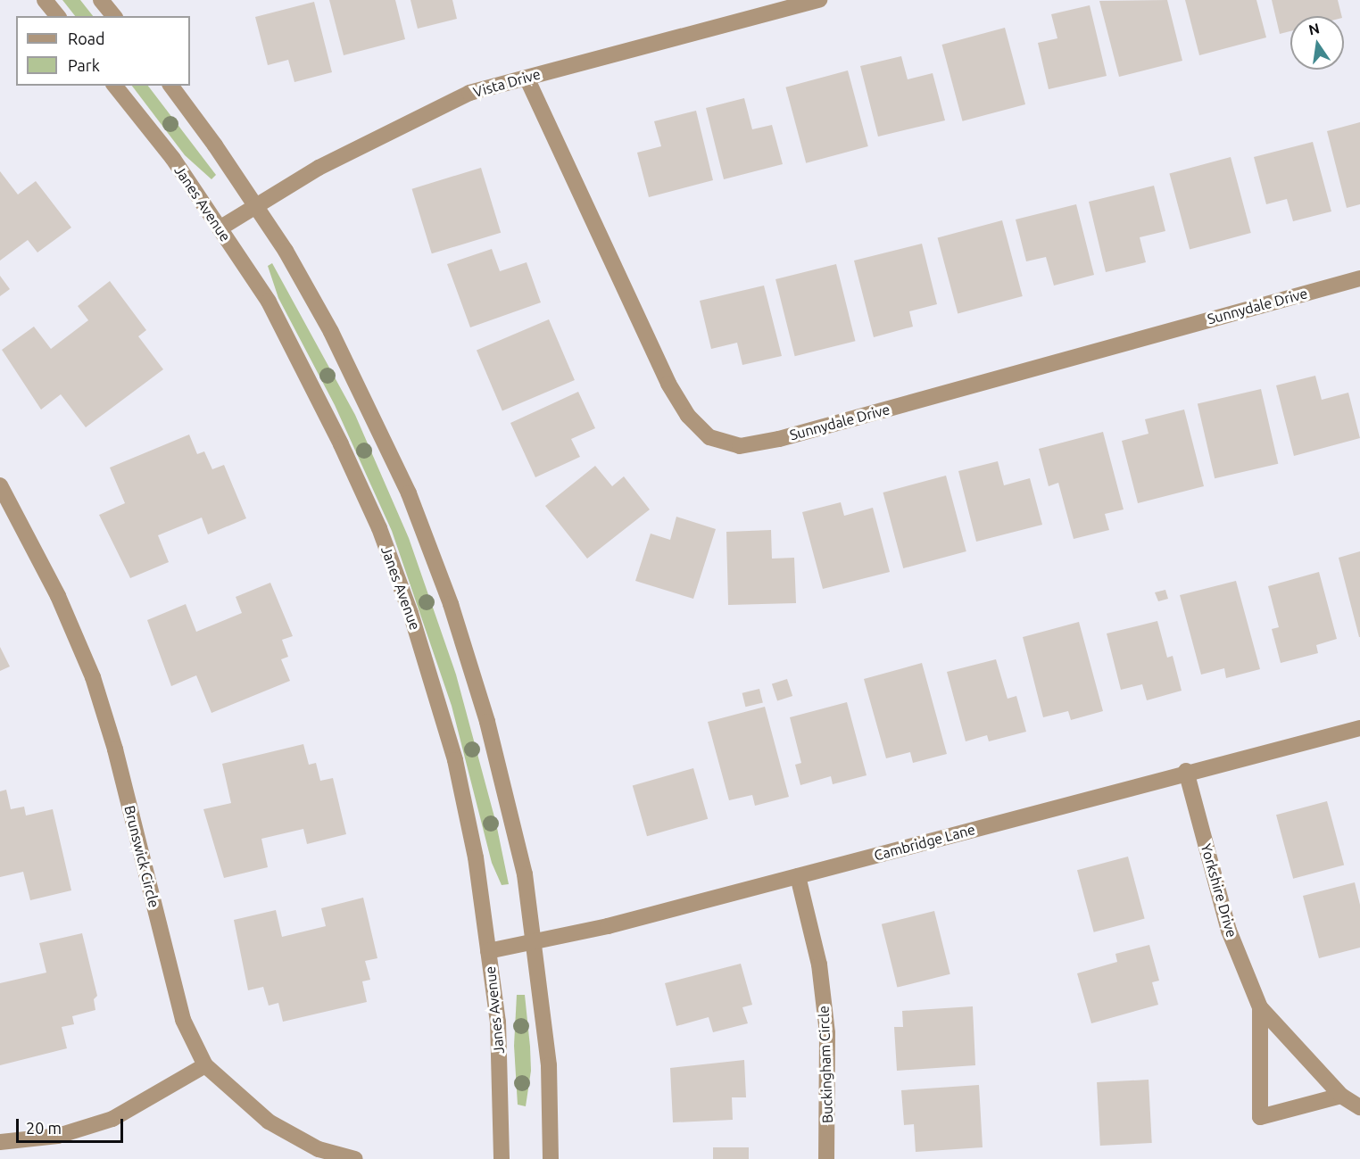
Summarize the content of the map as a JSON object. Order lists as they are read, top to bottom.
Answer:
{
  "streets": {
    "street": [
      "Vista Drive",
      "Janes Avenue",
      "Sunnydale Drive",
      "Cambridge Lane",
      "Brunswick Circle",
      "Yorkshire Drive",
      "Buckingham Circle"
    ]
  },
  "crossings": [
    ["Vista Drive", "Janes Avenue"],
    ["Vista Drive", "Sunnydale Drive"],
    ["Janes Avenue", "Cambridge Lane"],
    ["Cambridge Lane", "Yorkshire Drive"],
    ["Cambridge Lane", "Buckingham Circle"]
  ],
  "legend": ["Road", "Park"],
  "scale_bar": "20 m",
  "north": "top"
}
